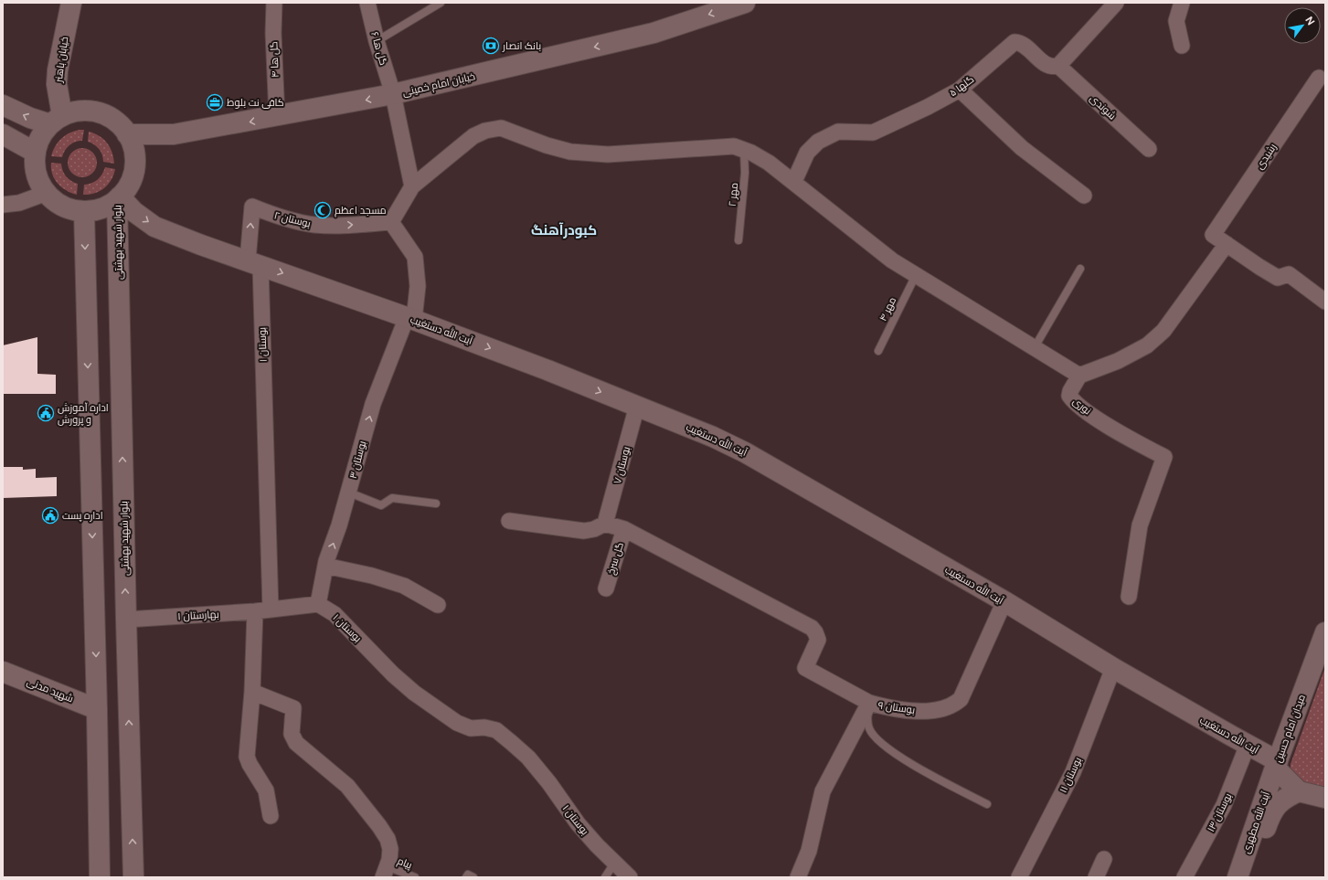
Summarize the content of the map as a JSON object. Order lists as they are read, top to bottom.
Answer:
{
  "streets": {
    "main road": [
      "خیابان باهنر",
      "خیابان امام خمینی",
      "بلوار شهید بهشتی",
      "آیت الله دستغیب",
      "شهید مدنی",
      "میدان امام حسین",
      "آیت الله مطهری"
    ],
    "street": [
      "گل ها ۶",
      "گل ها ۴",
      "گلها ۵",
      "شوندی",
      "رشیدی",
      "بوستان ۲",
      "بوستان ۱",
      "نوری",
      "بوستان ۳",
      "بوستان ۷",
      "گل سرخ",
      "بهارستان ۱",
      "بوستان ۹",
      "بوستان ۱۱",
      "بوستان ۱۳"
    ],
    "lane": ["مهر ۲", "مهر ۴", "پیام"]
  },
  "crossings": [
    ["گل ها ۶", "خیابان امام خمینی"],
    ["خیابان باهنر", "خیابان امام خمینی"],
    ["خیابان باهنر", "بلوار شهید بهشتی"],
    ["خیابان باهنر", "آیت الله دستغیب"],
    ["گل ها ۴", "خیابان امام خمینی"],
    ["خیابان امام خمینی", "بلوار شهید بهشتی"],
    ["خیابان امام خمینی", "آیت الله دستغیب"],
    ["گلها ۵", "شوندی"],
    ["بوستان ۲", "آیت الله دستغیب"],
    ["بوستان ۲", "بوستان ۱"],
    ["بوستان ۲", "بوستان ۳"],
    ["بلوار شهید بهشتی", "آیت الله دستغیب"],
    ["بلوار شهید بهشتی", "بهارستان ۱"],
    ["آیت الله دستغیب", "بوستان ۱"],
    ["آیت الله دستغیب", "بوستان ۳"],
    ["آیت الله دستغیب", "بوستان ۷"],
    ["آیت الله دستغیب", "بوستان ۹"],
    ["آیت الله دستغیب", "میدان امام حسین"],
    ["آیت الله دستغیب", "بوستان ۱۱"],
    ["آیت الله دستغیب", "بوستان ۱۳"],
    ["آیت الله دستغیب", "آیت الله مطهری"],
    ["بوستان ۱", "بوستان ۳"],
    ["بوستان ۱", "بهارستان ۱"],
    ["میدان امام حسین", "آیت الله مطهری"]
  ],
  "one_way": ["خیابان امام خمینی", "آیت الله دستغیب", "بوستان ۳"],
  "districts": ["کبودرآهنگ"],
  "places": {
    "bank": ["بانک انصار"],
    "office": ["کافی نت بلوط"],
    "mosque": ["مسجد اعظم"],
    "public building": ["اداره آموزش و پرورش", "اداره پست"]
  },
  "north": "top right"
}
